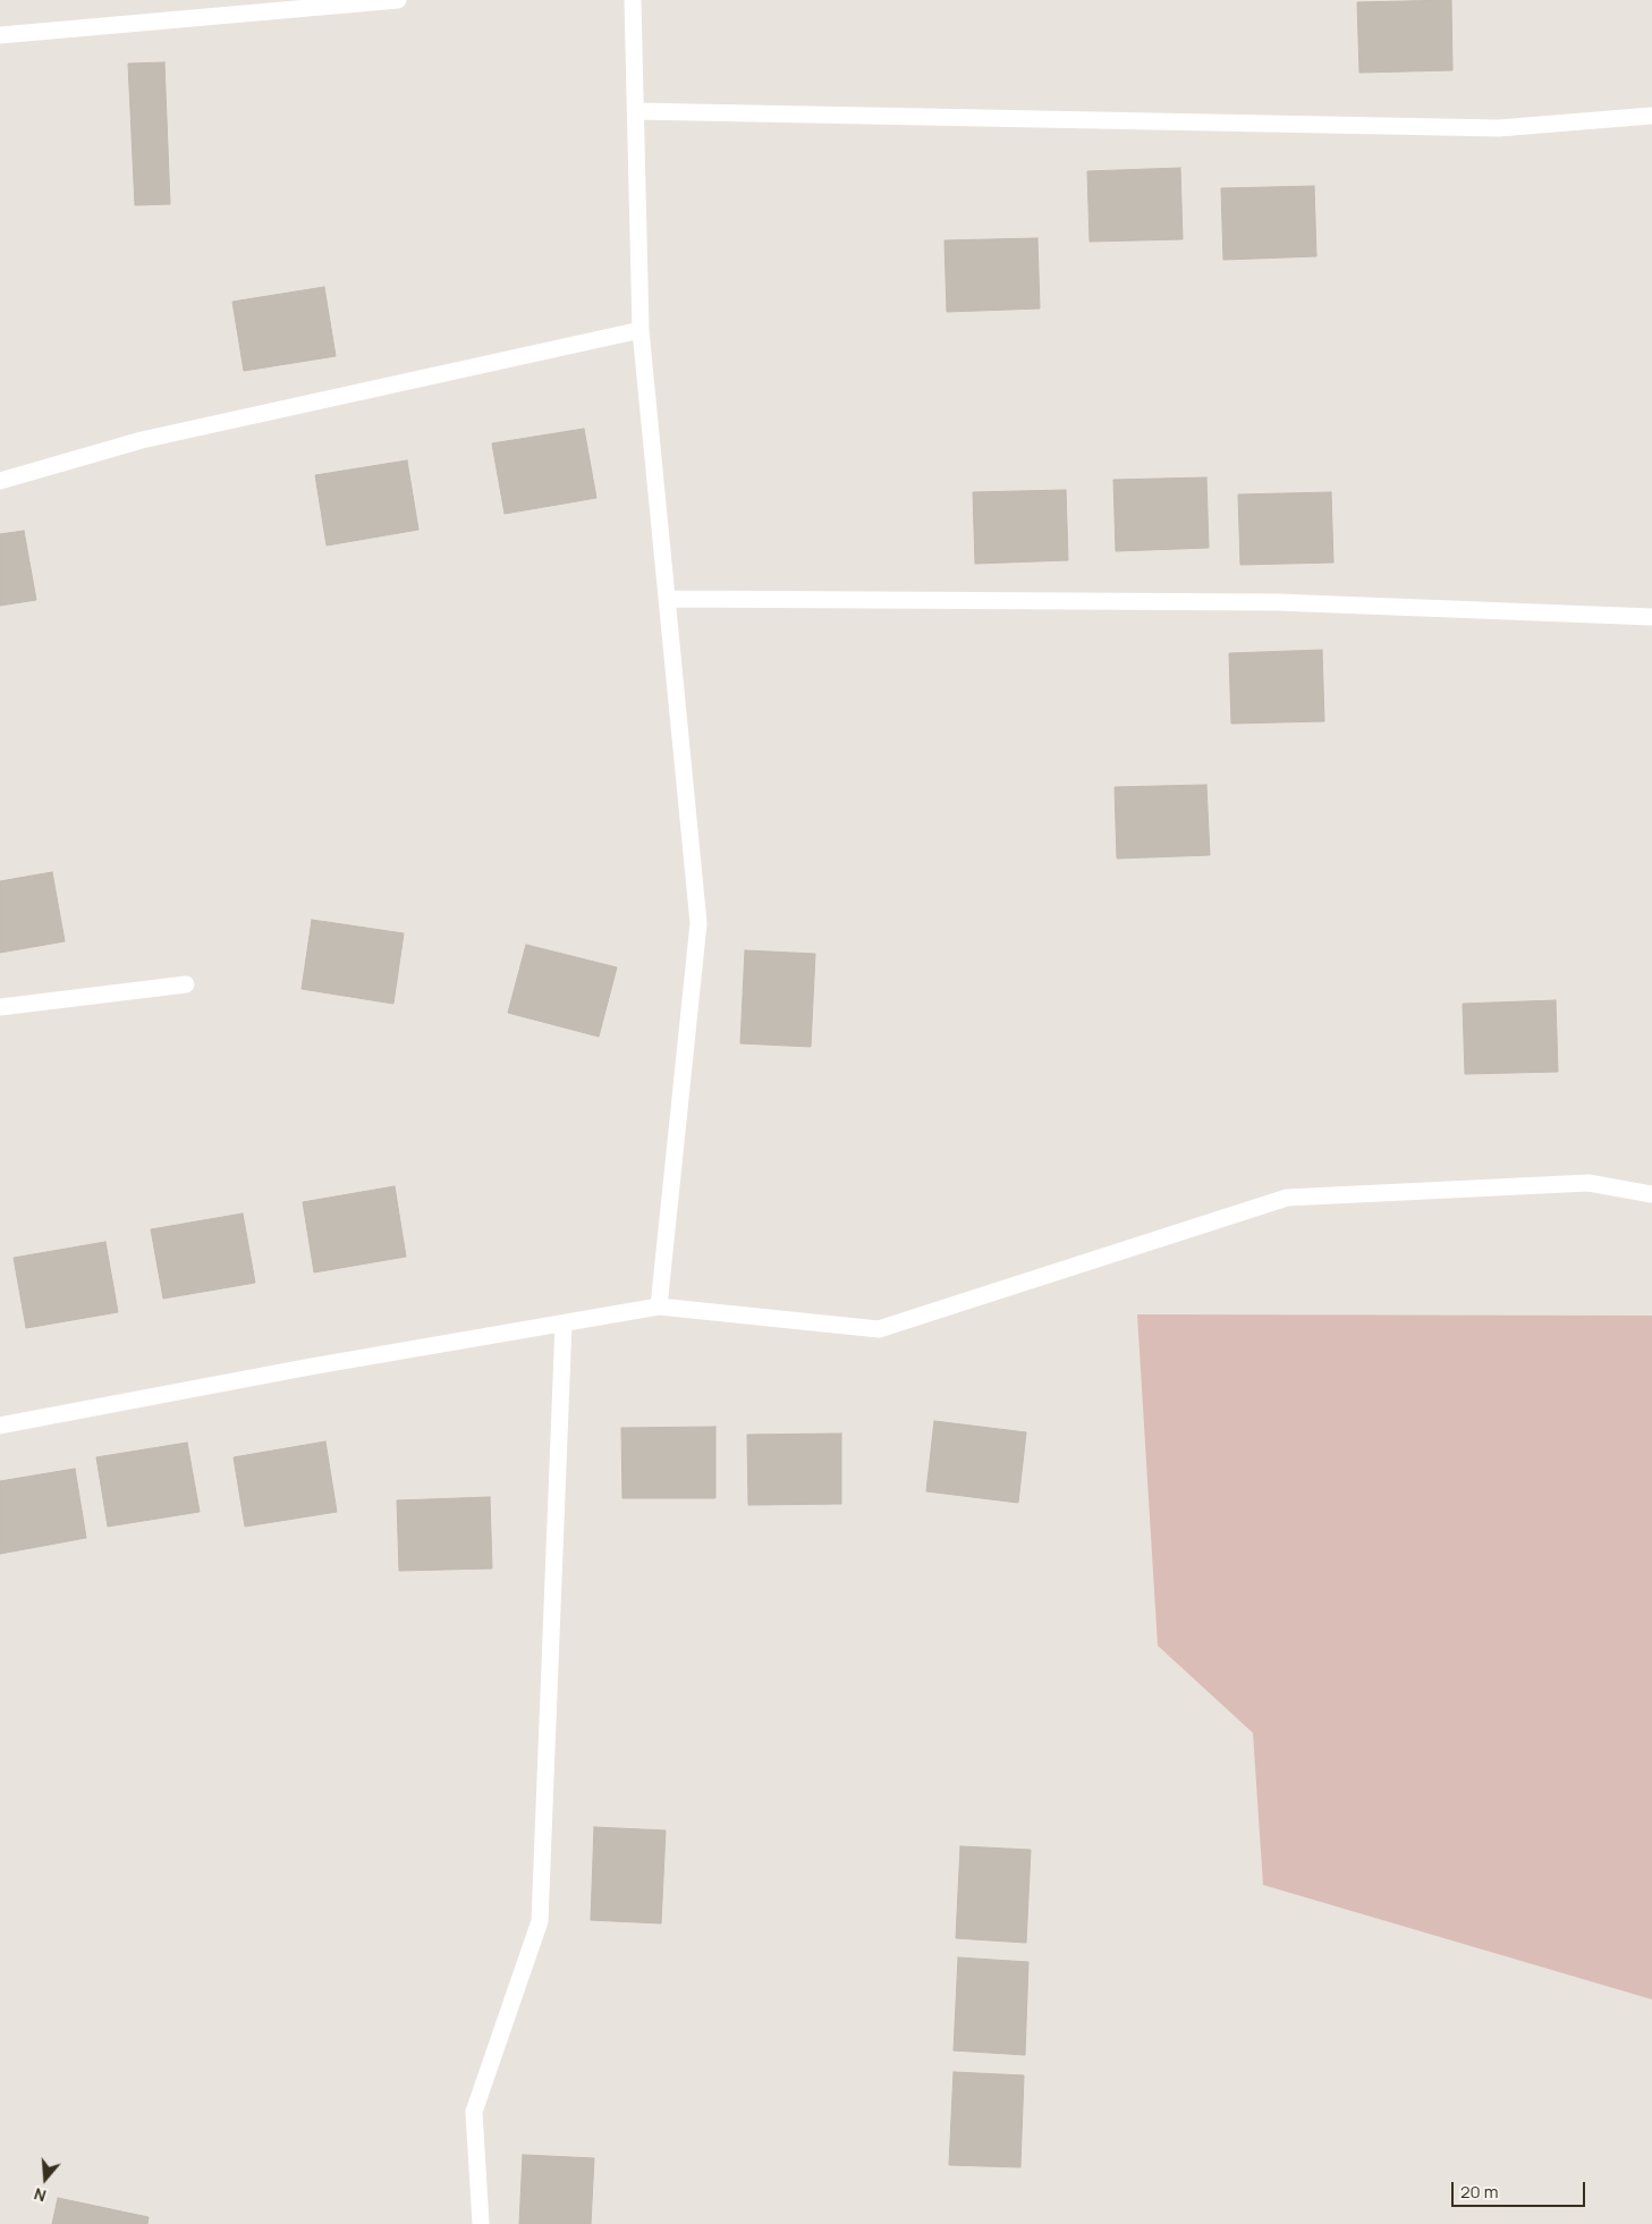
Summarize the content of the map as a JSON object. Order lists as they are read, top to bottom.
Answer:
{
  "scale_bar": "20 m",
  "north": "bottom"
}
